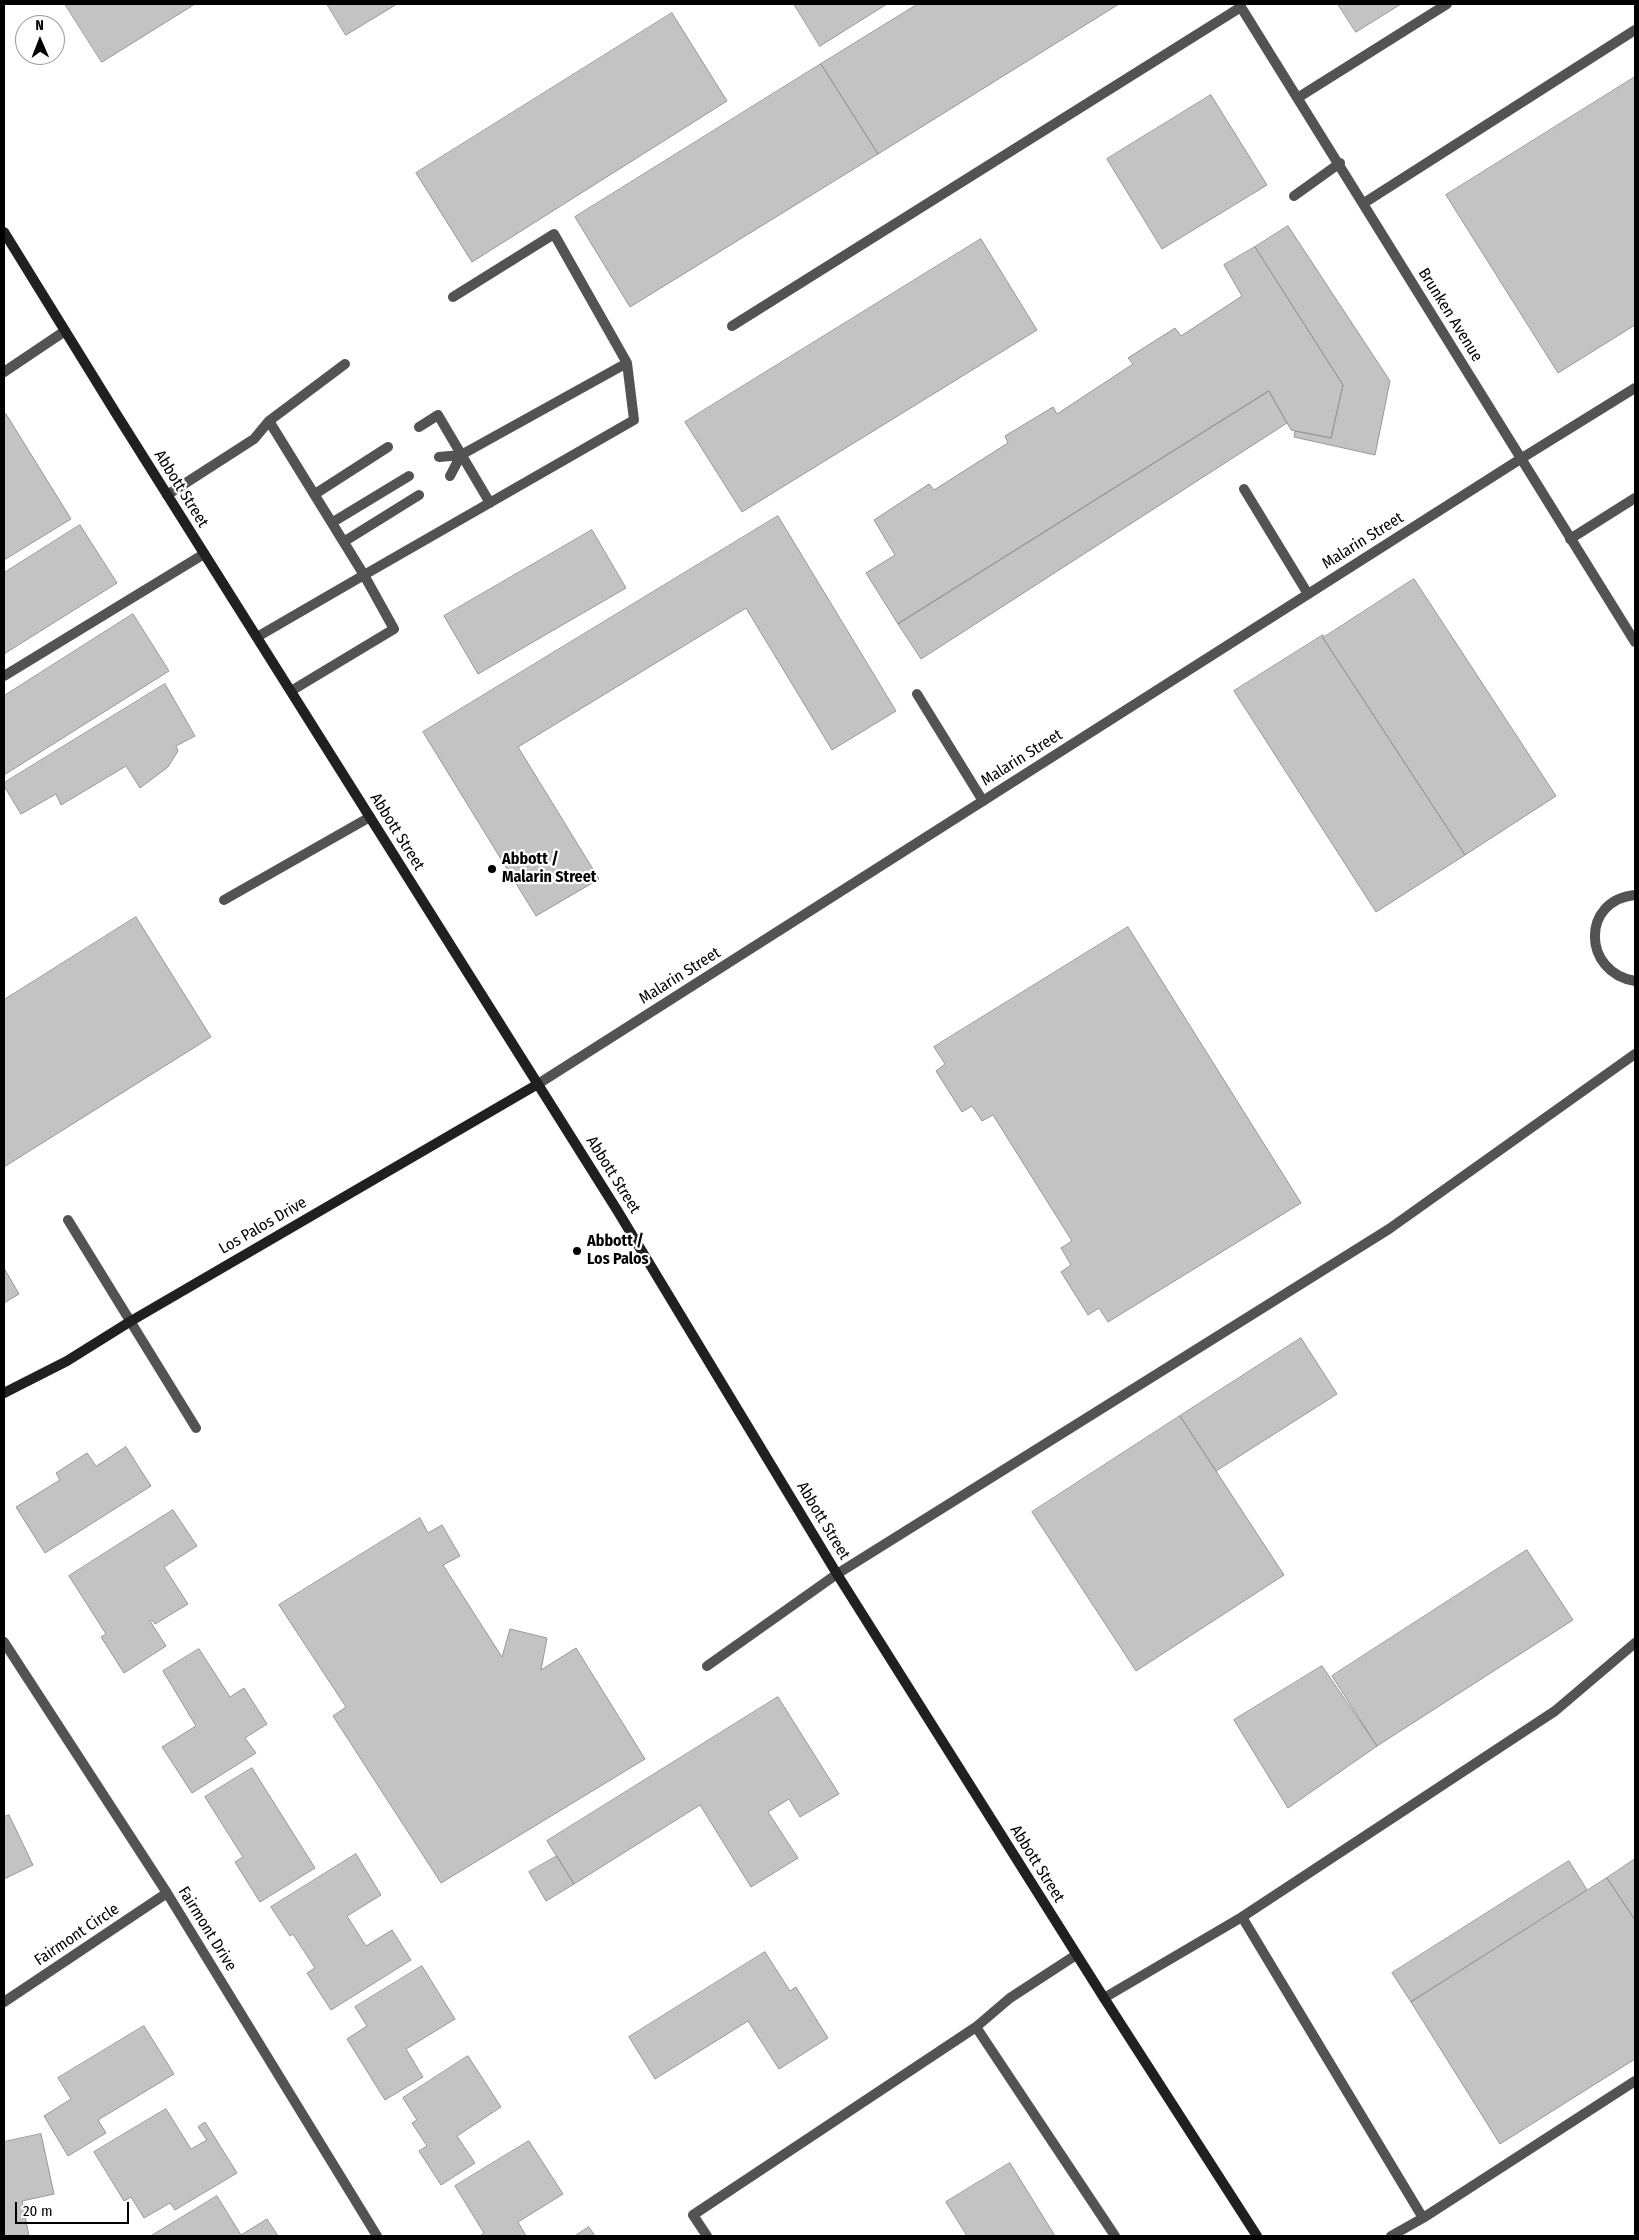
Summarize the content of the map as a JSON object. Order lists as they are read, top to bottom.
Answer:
{
  "streets": {
    "main road": ["Abbott Street", "Los Palos Drive"],
    "street": [
      "Brunken Avenue",
      "Malarin Street",
      "Fairmont Drive",
      "Fairmont Circle"
    ]
  },
  "crossings": [
    ["Brunken Avenue", "Malarin Street"],
    ["Abbott Street", "Malarin Street"],
    ["Abbott Street", "Los Palos Drive"],
    ["Malarin Street", "Los Palos Drive"],
    ["Fairmont Drive", "Fairmont Circle"]
  ],
  "places": ["Abbott / Malarin Street", "Abbott / Los Palos"],
  "scale_bar": "20 m",
  "north": "top"
}
